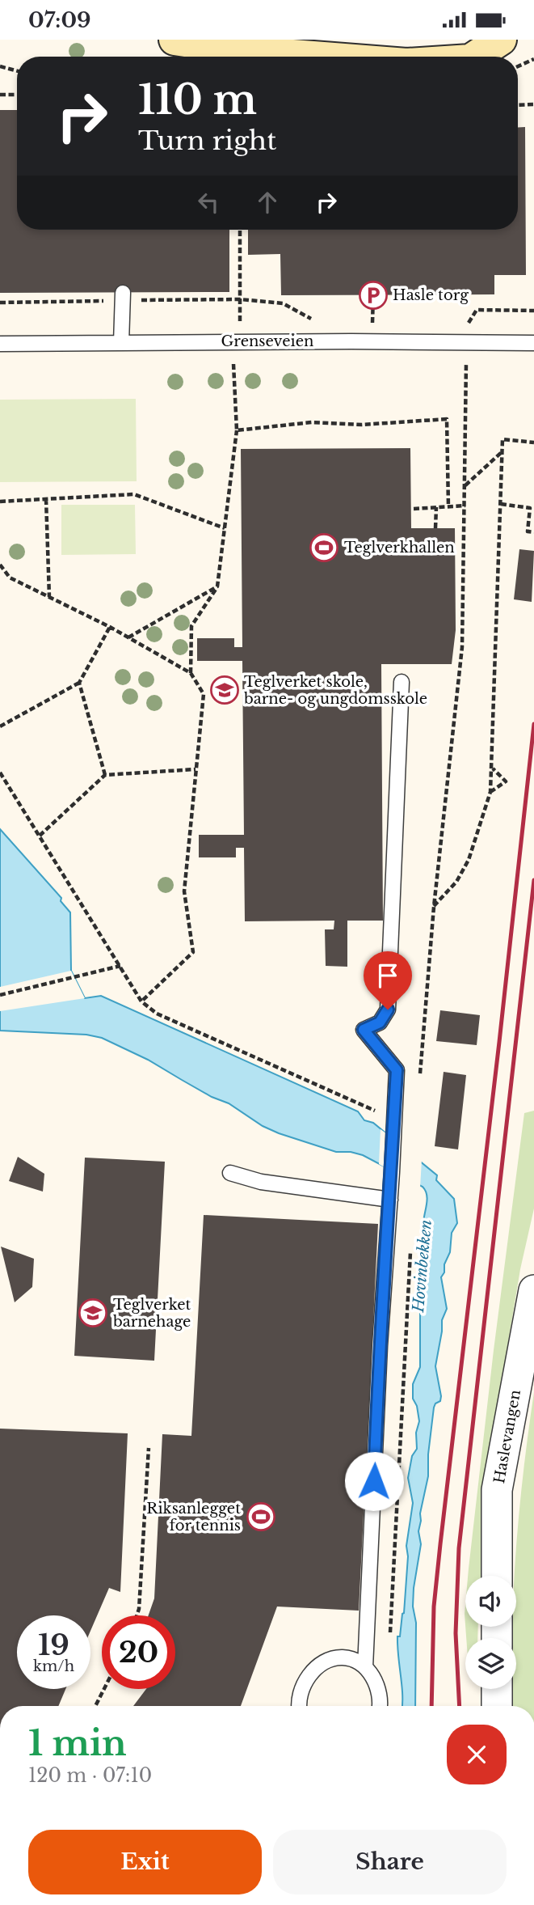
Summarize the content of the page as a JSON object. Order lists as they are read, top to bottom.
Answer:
{
  "streets": {
    "street": ["Haslevangen"],
    "lane": ["Grenseveien"]
  },
  "water": ["Hovinbekken"],
  "places": {
    "parking": ["Hasle torg"],
    "sports": ["Teglverkhallen", "Riksanlegget for tennis"],
    "school or university": ["Teglverket skole, barne- og ungdomsskole", "Teglverket barnehage"]
  },
  "page": {
    "status": "07:09",
    "turn": ["110 m", "Turn right"],
    "speed": "19 km/h",
    "limit": "20",
    "heading": ["1 min", "120 m · 07:10"],
    "buttons": ["Exit", "Share"]
  }
}
